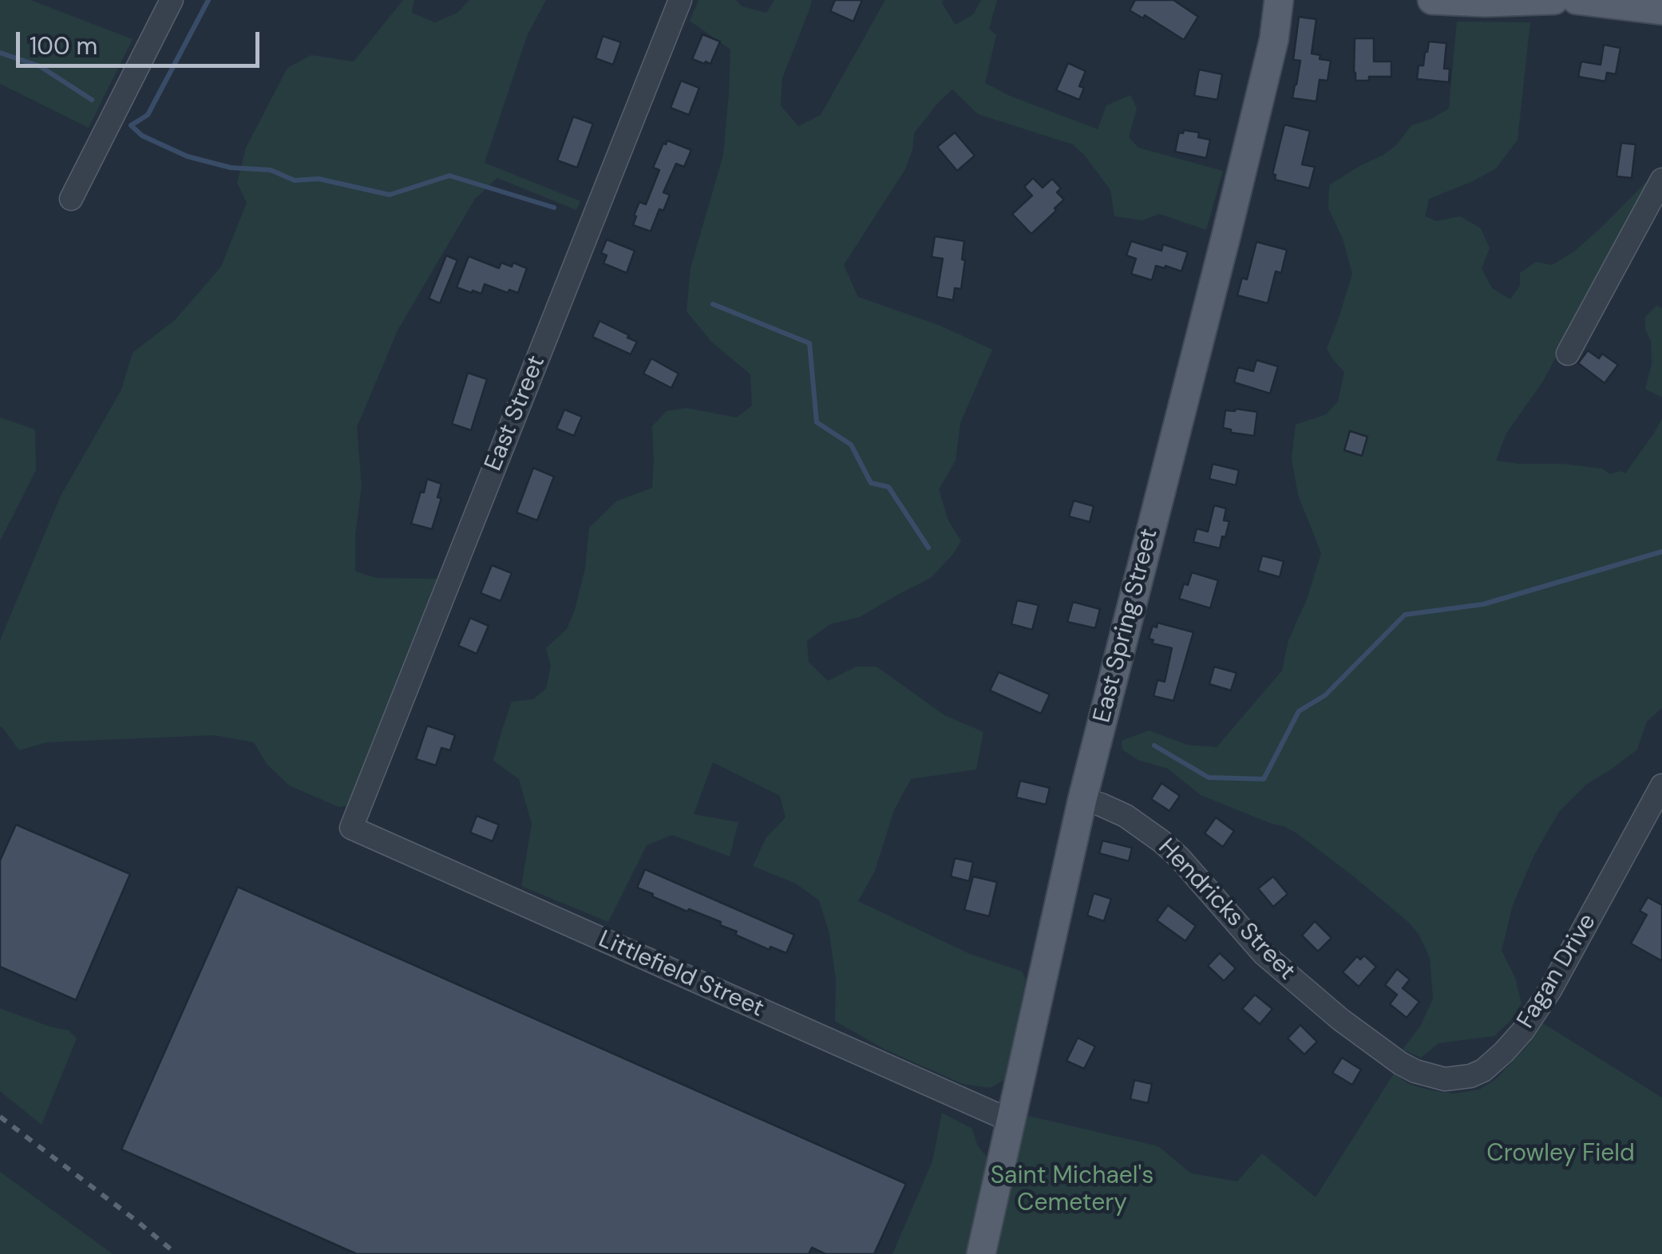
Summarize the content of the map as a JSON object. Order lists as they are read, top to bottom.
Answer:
{
  "streets": {
    "main road": ["East Spring Street"],
    "street": [
      "East Street",
      "Hendricks Street",
      "Fagan Drive",
      "Littlefield Street"
    ]
  },
  "crossings": [
    ["East Street", "Littlefield Street"],
    ["East Spring Street", "Hendricks Street"],
    ["East Spring Street", "Littlefield Street"],
    ["Hendricks Street", "Fagan Drive"]
  ],
  "parks": ["Crowley Field", "Saint Michael's Cemetery"],
  "scale_bar": "100 m"
}
